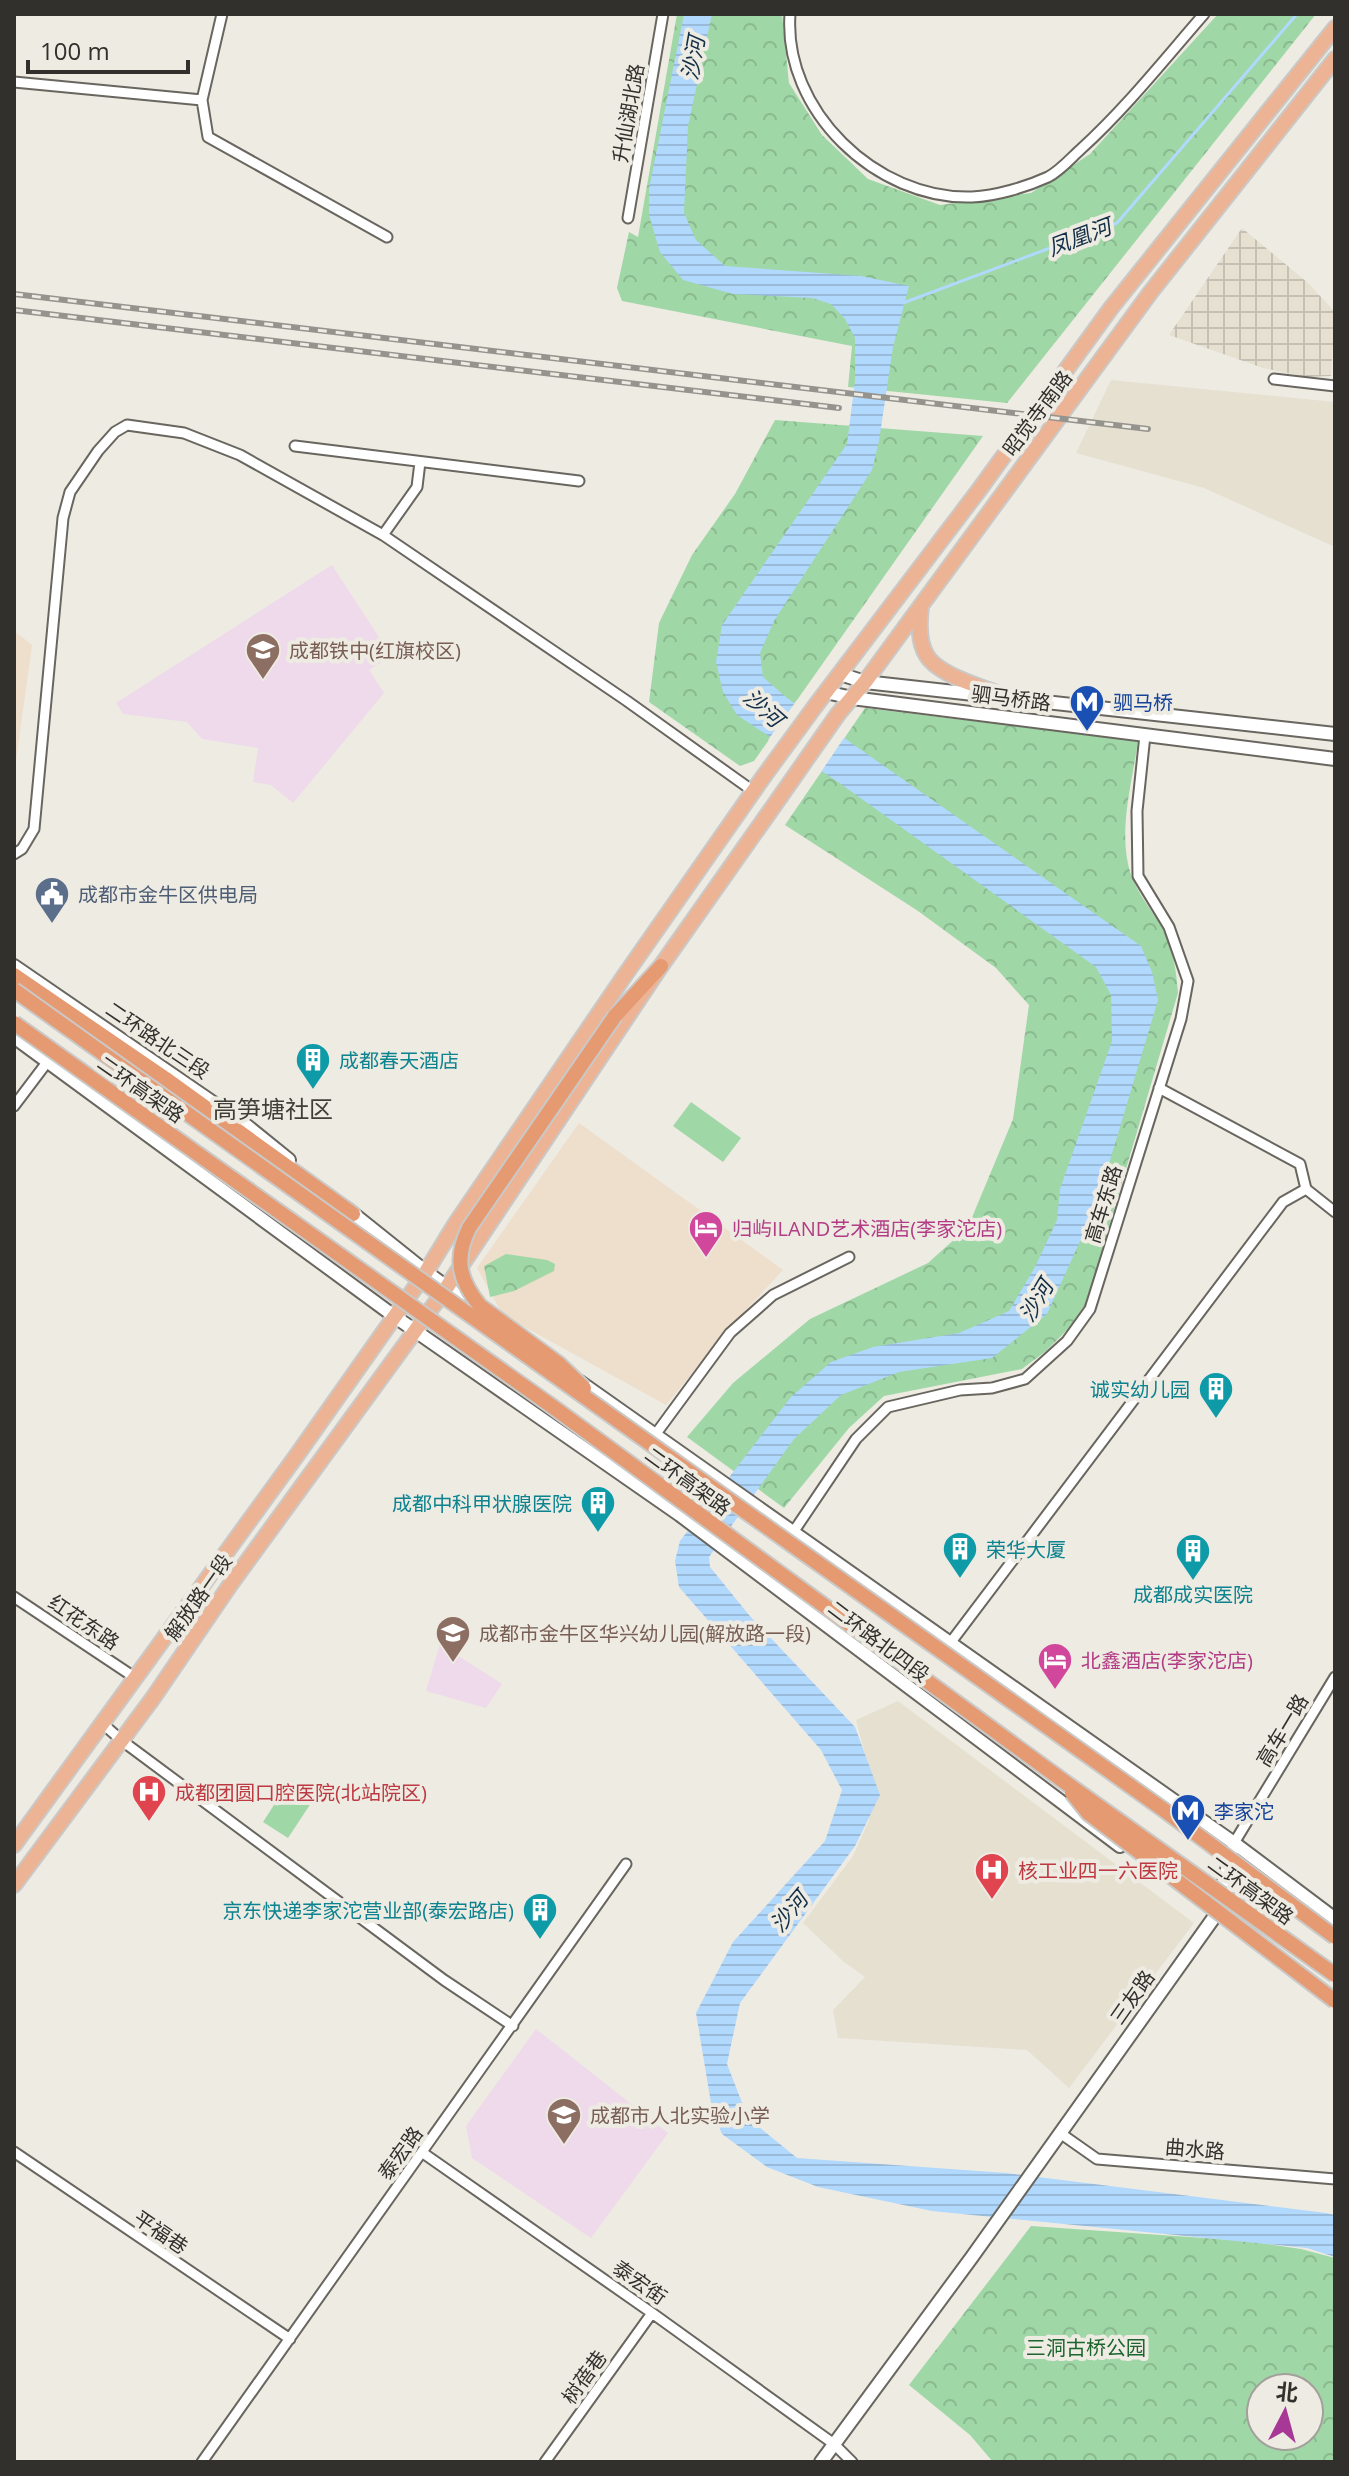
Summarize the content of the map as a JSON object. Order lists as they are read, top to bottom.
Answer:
{
  "streets": {
    "highway": ["二环高架路"],
    "main road": [
      "昭觉寺南路",
      "驷马桥路",
      "二环路北三段",
      "解放路一段",
      "二环路北四段",
      "三友路"
    ],
    "street": [
      "升仙湖北路",
      "高车东路",
      "红花东路",
      "高车一路",
      "曲水路",
      "泰宏路",
      "平福巷",
      "泰宏街",
      "树蓓巷"
    ]
  },
  "crossings": [
    ["昭觉寺南路", "驷马桥路"],
    ["昭觉寺南路", "解放路一段"],
    ["驷马桥路", "高车东路"],
    ["二环路北三段", "解放路一段"],
    ["二环路北三段", "二环路北四段"],
    ["高车东路", "二环路北四段"],
    ["解放路一段", "红花东路"],
    ["解放路一段", "二环路北四段"],
    ["二环路北四段", "高车一路"],
    ["二环路北四段", "三友路"],
    ["高车一路", "三友路"],
    ["三友路", "曲水路"],
    ["三友路", "泰宏街"],
    ["泰宏路", "平福巷"],
    ["泰宏路", "泰宏街"],
    ["泰宏街", "树蓓巷"]
  ],
  "districts": ["高笋塘社区"],
  "water": ["沙河", "凤凰河"],
  "parks": ["三洞古桥公园"],
  "places": {
    "school or university": ["成都铁中(红旗校区)", "成都市金牛区华兴幼儿园(解放路一段)", "成都市人北实验小学"],
    "metro station": ["驷马桥", "李家沱"],
    "public building": ["成都市金牛区供电局"],
    "building": [
      "成都春天酒店",
      "诚实幼儿园",
      "成都中科甲状腺医院",
      "荣华大厦",
      "成都成实医院",
      "京东快递李家沱营业部(泰宏路店)"
    ],
    "hotel": ["归屿ILAND艺术酒店(李家沱店)", "北鑫酒店(李家沱店)"],
    "hospital": ["成都团圆口腔医院(北站院区)", "核工业四一六医院"]
  },
  "scale_bar": "100 m",
  "north": "top"
}
